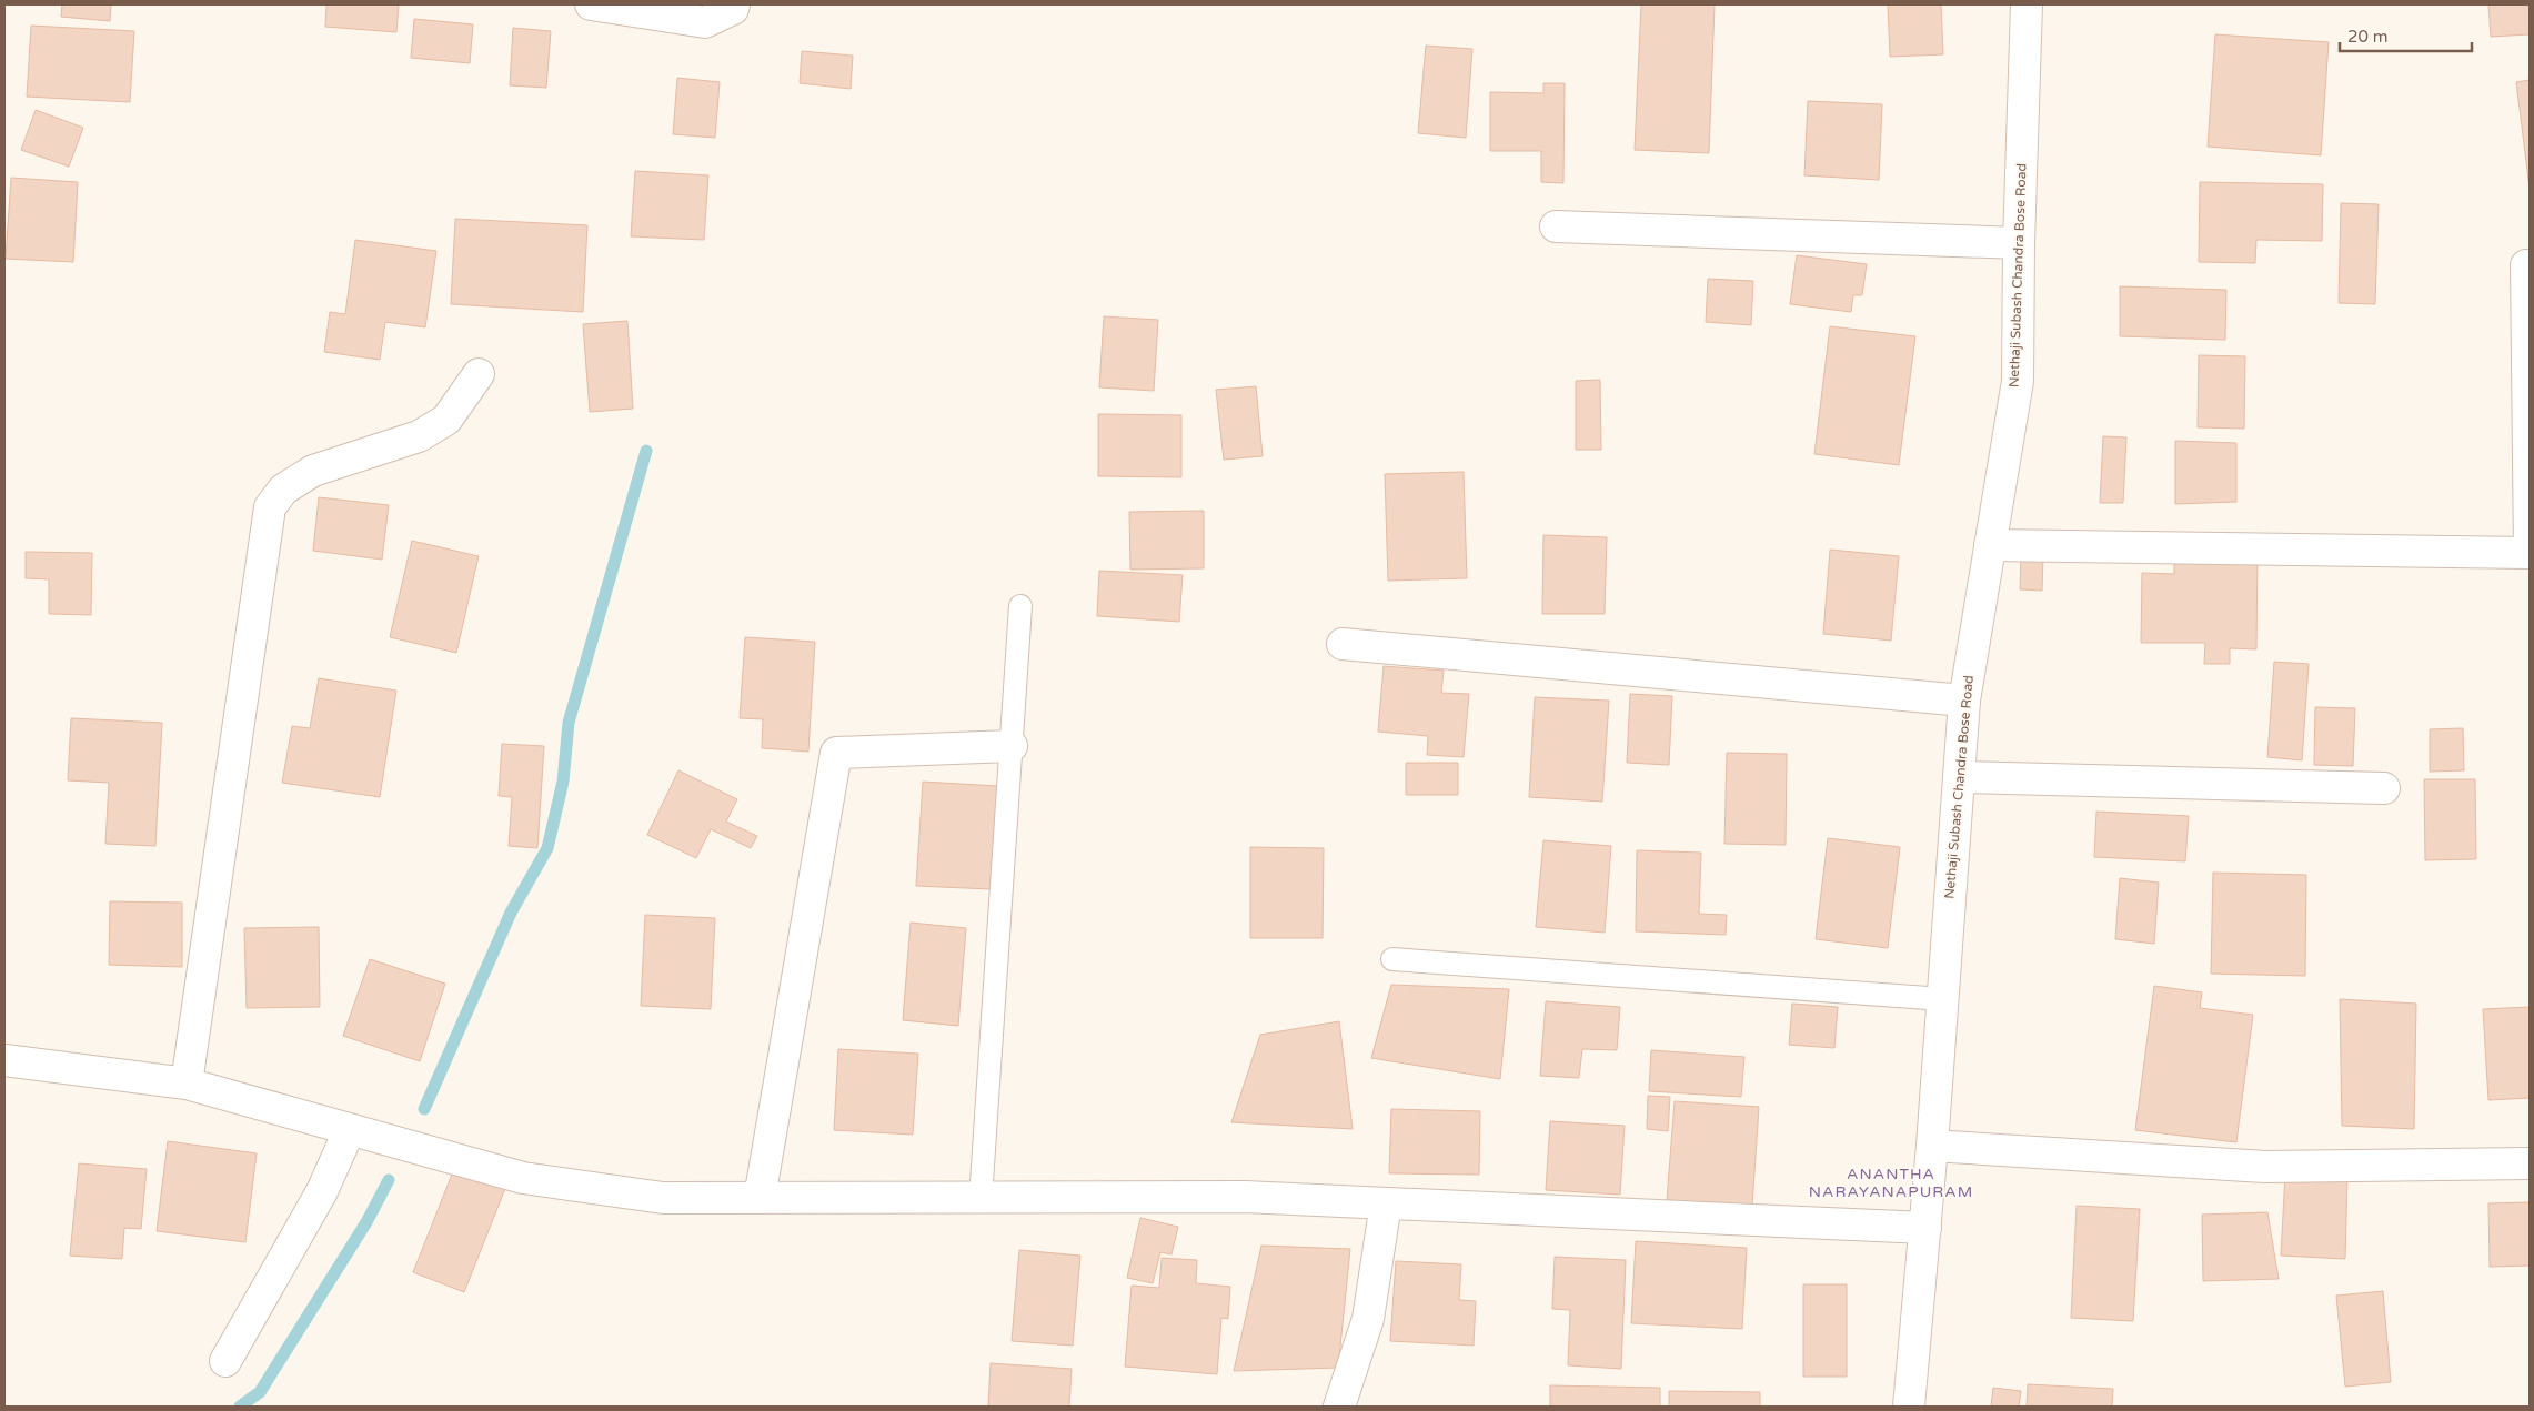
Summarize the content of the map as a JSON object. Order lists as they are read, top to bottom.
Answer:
{
  "streets": {
    "street": ["Nethaji Subash Chandra Bose Road"]
  },
  "districts": ["ANANTHA NARAYANAPURAM"],
  "scale_bar": "20 m"
}
